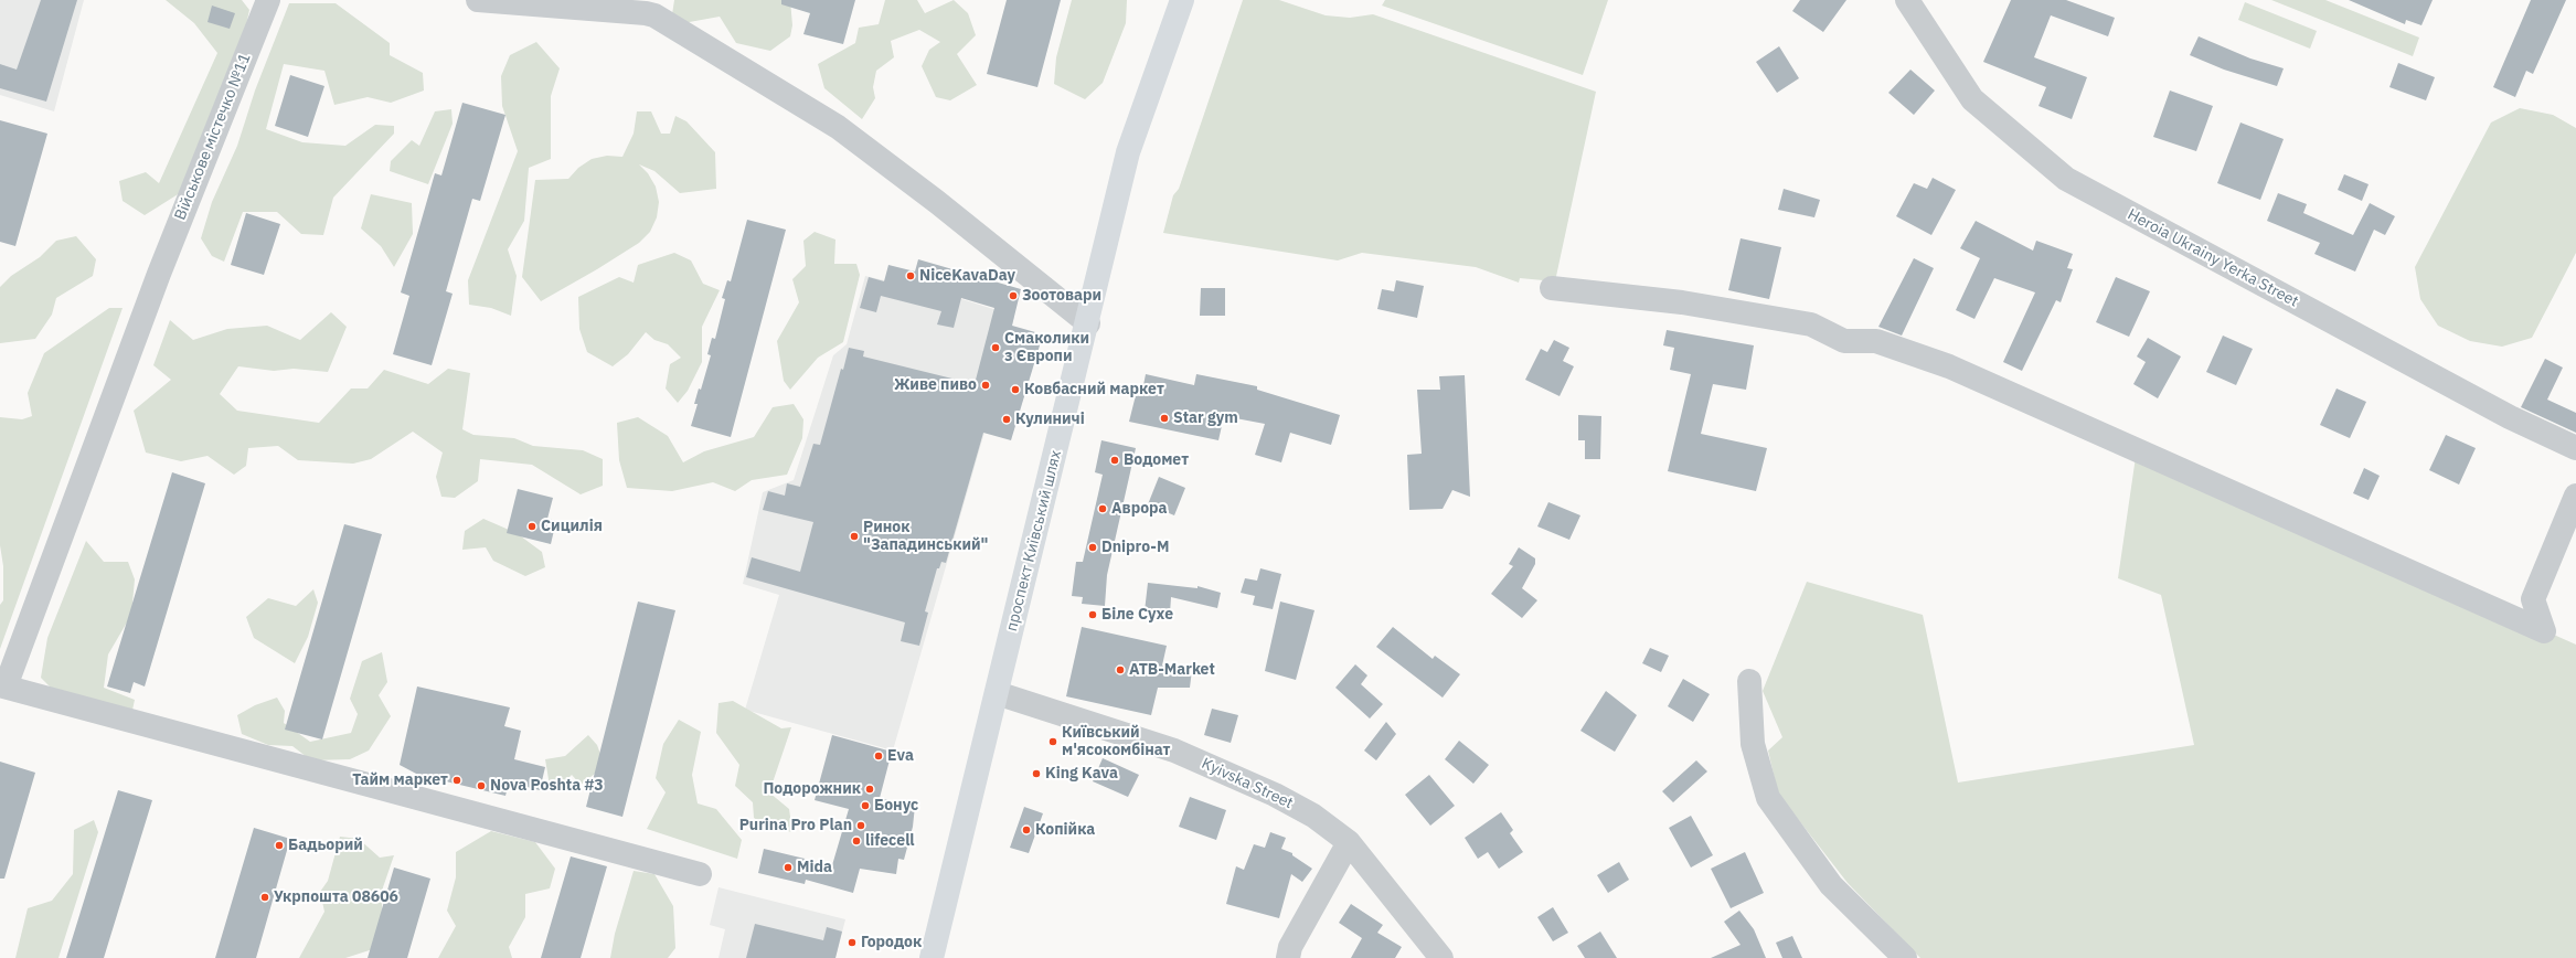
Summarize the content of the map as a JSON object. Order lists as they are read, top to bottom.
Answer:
{
  "streets": {
    "main road": ["проспект Київський шлях"],
    "street": ["Військове містечко №11", "Heroia Ukrainy Yerka Street", "Kyivska Street"]
  },
  "crossings": [
    ["проспект Київський шлях", "Kyivska Street"]
  ],
  "places": [
    "NiceKavaDay",
    "Зоотовари",
    "Смаколики з Європи",
    "Живе пиво",
    "Ковбасний маркет",
    "Star gym",
    "Кулиничі",
    "Водомет",
    "Аврора",
    "Сицилія",
    "Ринок \"Западинський\"",
    "Dnipro-M",
    "Біле Сухе",
    "ATB-Market",
    "Київський м'ясокомбінат",
    "Eva",
    "King Kava",
    "Тайм маркет",
    "Nova Poshta #3",
    "Подорожник",
    "Бонус",
    "Purina Pro Plan",
    "Копійка",
    "lifecell",
    "Бадьорий",
    "Mida",
    "Укрпошта 08606",
    "Городок"
  ]
}
